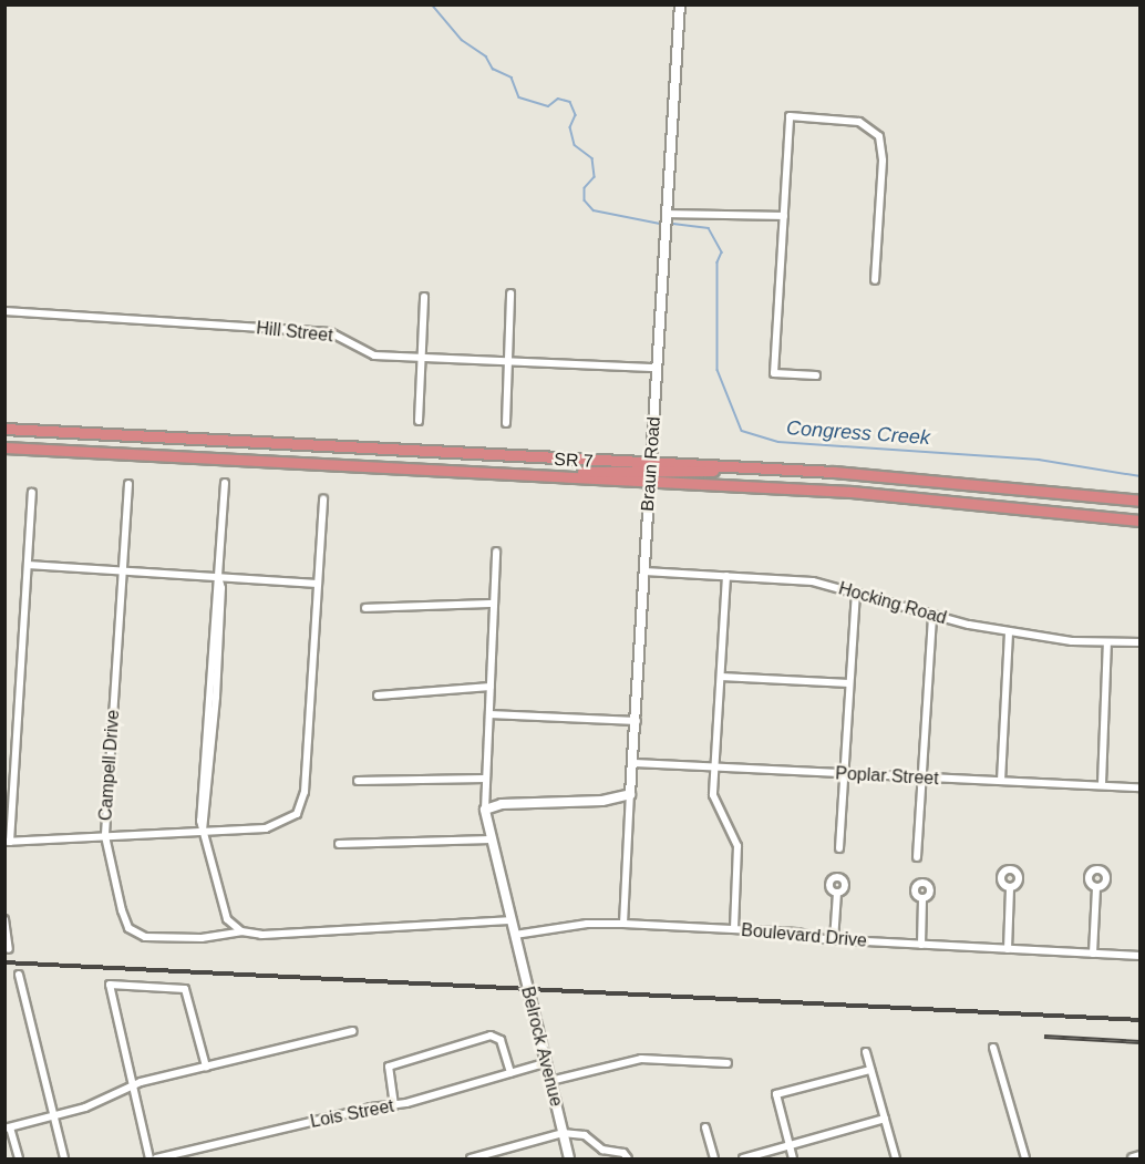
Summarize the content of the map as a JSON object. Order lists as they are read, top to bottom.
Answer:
{
  "streets": {
    "highway": ["SR 7"],
    "street": [
      "Hill Street",
      "Braun Road",
      "Hocking Road",
      "Campell Drive",
      "Poplar Street",
      "Boulevard Drive",
      "Belrock Avenue",
      "Lois Street"
    ]
  },
  "crossings": [
    ["Hill Street", "Braun Road"],
    ["SR 7", "Braun Road"],
    ["Braun Road", "Hocking Road"],
    ["Braun Road", "Poplar Street"],
    ["Braun Road", "Boulevard Drive"],
    ["Boulevard Drive", "Belrock Avenue"],
    ["Belrock Avenue", "Lois Street"]
  ],
  "water": ["Congress Creek"]
}
